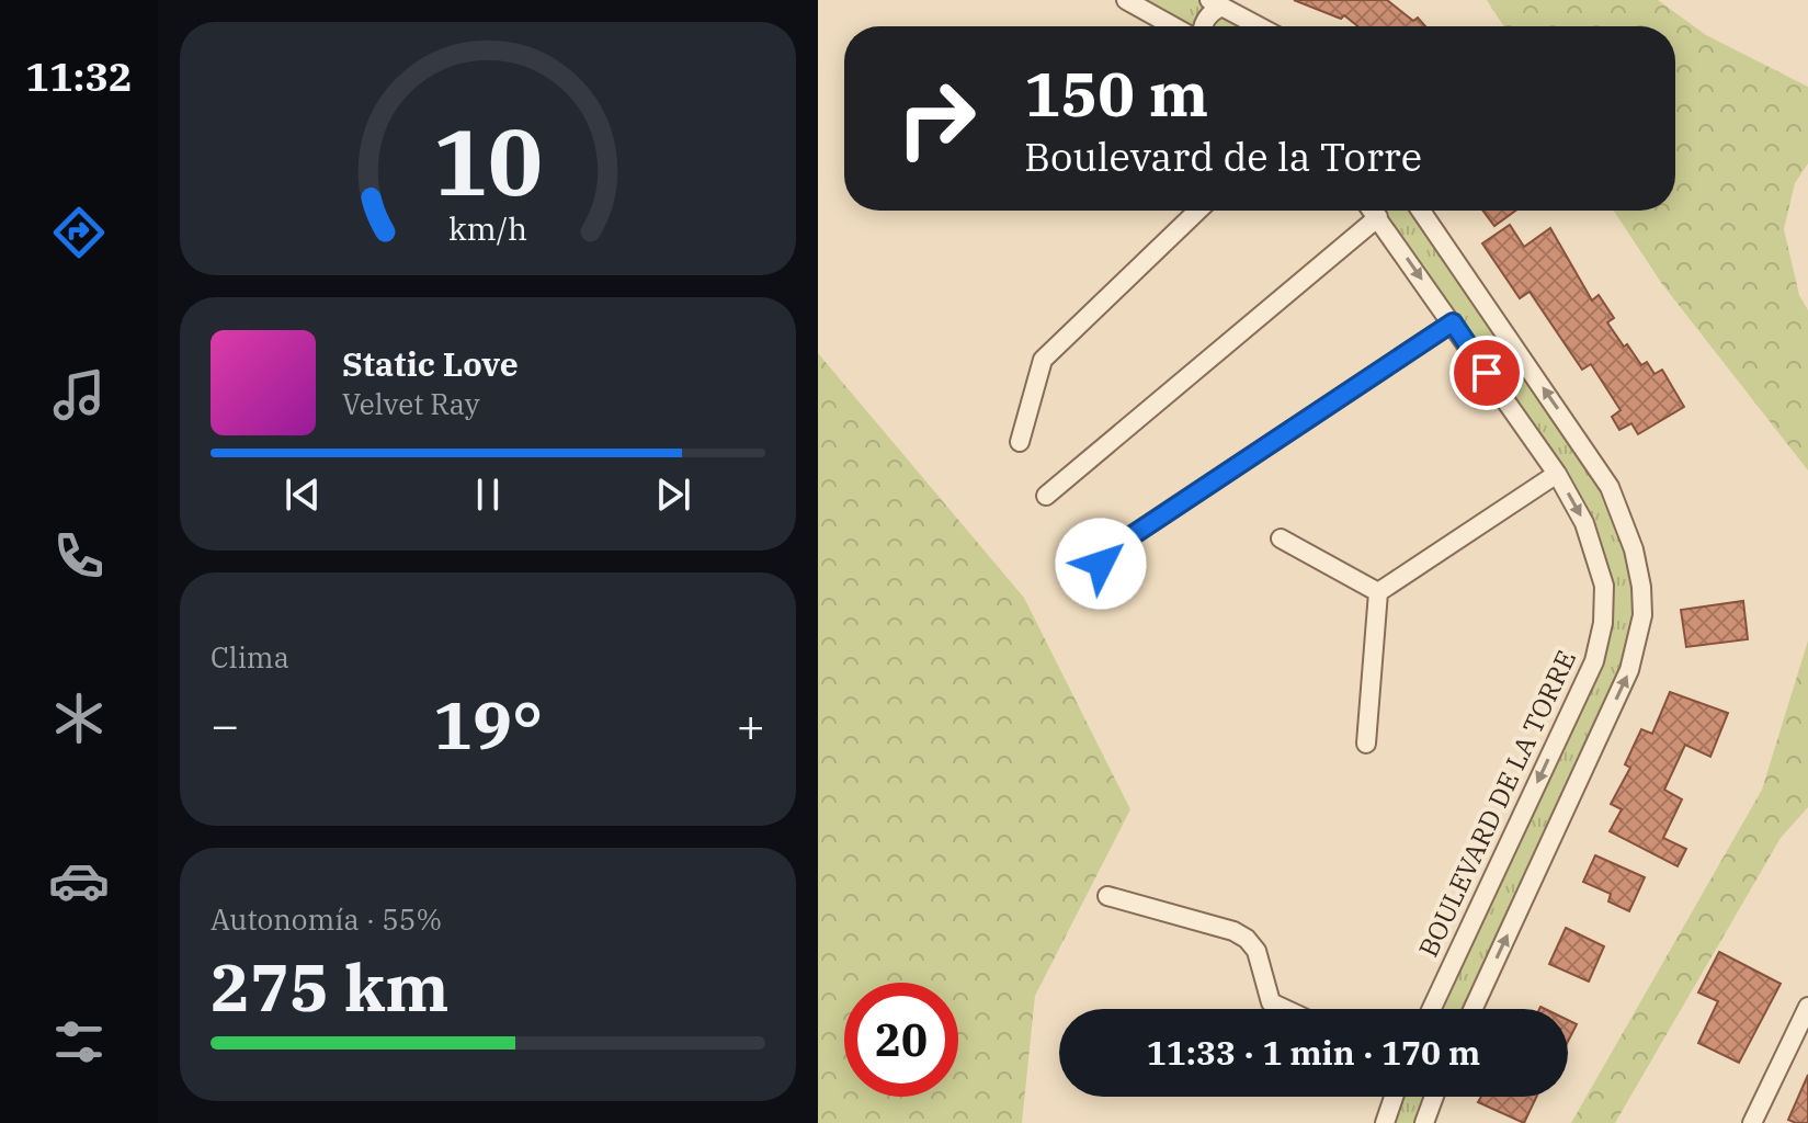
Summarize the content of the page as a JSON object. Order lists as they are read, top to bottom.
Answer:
{
  "streets": {
    "street": ["BOULEVARD DE LA TORRE"]
  },
  "one_way": ["BOULEVARD DE LA TORRE"],
  "page": {
    "tabs": "11:32",
    "turn": ["150 m", "Boulevard de la Torre"],
    "song": ["Static Love", "Velvet Ray"],
    "tile": [
      "Clima",
      ["Autonomía · 55%", "275 km"]
    ],
    "heat": ["−", "19°", "+"],
    "limit": "20",
    "trip": "11:33 · 1 min · 170 m",
    "gauge": ["10", "km/h"]
  }
}
